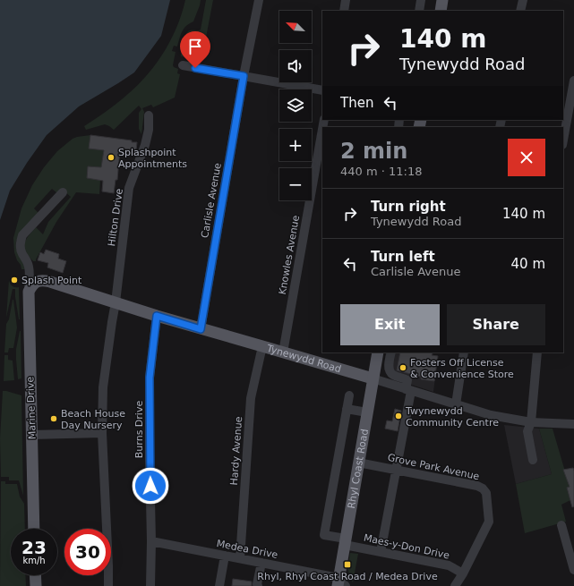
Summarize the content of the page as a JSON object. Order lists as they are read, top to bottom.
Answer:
{
  "streets": {
    "main road": ["Tynewydd Road", "Marine Drive", "Rhyl Coast Road"],
    "street": [
      "Carlisle Avenue",
      "Hilton Drive",
      "Knowles Avenue",
      "Burns Drive",
      "Hardy Avenue",
      "Grove Park Avenue",
      "Maes-y-Don Drive",
      "Medea Drive"
    ]
  },
  "crossings": [
    ["Carlisle Avenue", "Tynewydd Road"],
    ["Hilton Drive", "Tynewydd Road"],
    ["Knowles Avenue", "Tynewydd Road"],
    ["Tynewydd Road", "Marine Drive"],
    ["Tynewydd Road", "Burns Drive"],
    ["Tynewydd Road", "Hardy Avenue"],
    ["Tynewydd Road", "Rhyl Coast Road"],
    ["Burns Drive", "Medea Drive"],
    ["Hardy Avenue", "Medea Drive"],
    ["Grove Park Avenue", "Rhyl Coast Road"],
    ["Grove Park Avenue", "Maes-y-Don Drive"],
    ["Rhyl Coast Road", "Maes-y-Don Drive"],
    ["Rhyl Coast Road", "Medea Drive"]
  ],
  "places": {
    "other": [
      "Splashpoint Appointments",
      "Splash Point",
      "Fosters Off License & Convenience Store",
      "Twynewydd Community Centre",
      "Beach House Day Nursery"
    ],
    "transit": ["Rhyl, Rhyl Coast Road / Medea Drive"]
  },
  "north": "top left",
  "page": {
    "map_buttons": ["+", "−"],
    "turn": ["140 m", "Tynewydd Road"],
    "then": "Then",
    "heading": ["2 min", "440 m · 11:18"],
    "list": [
      {
        "name": "Turn right",
        "note": "Tynewydd Road",
        "value": "140 m"
      },
      {
        "name": "Turn left",
        "note": "Carlisle Avenue",
        "value": "40 m"
      }
    ],
    "buttons": ["Exit", "Share"],
    "speed": "23 km/h",
    "limit": "30"
  }
}
